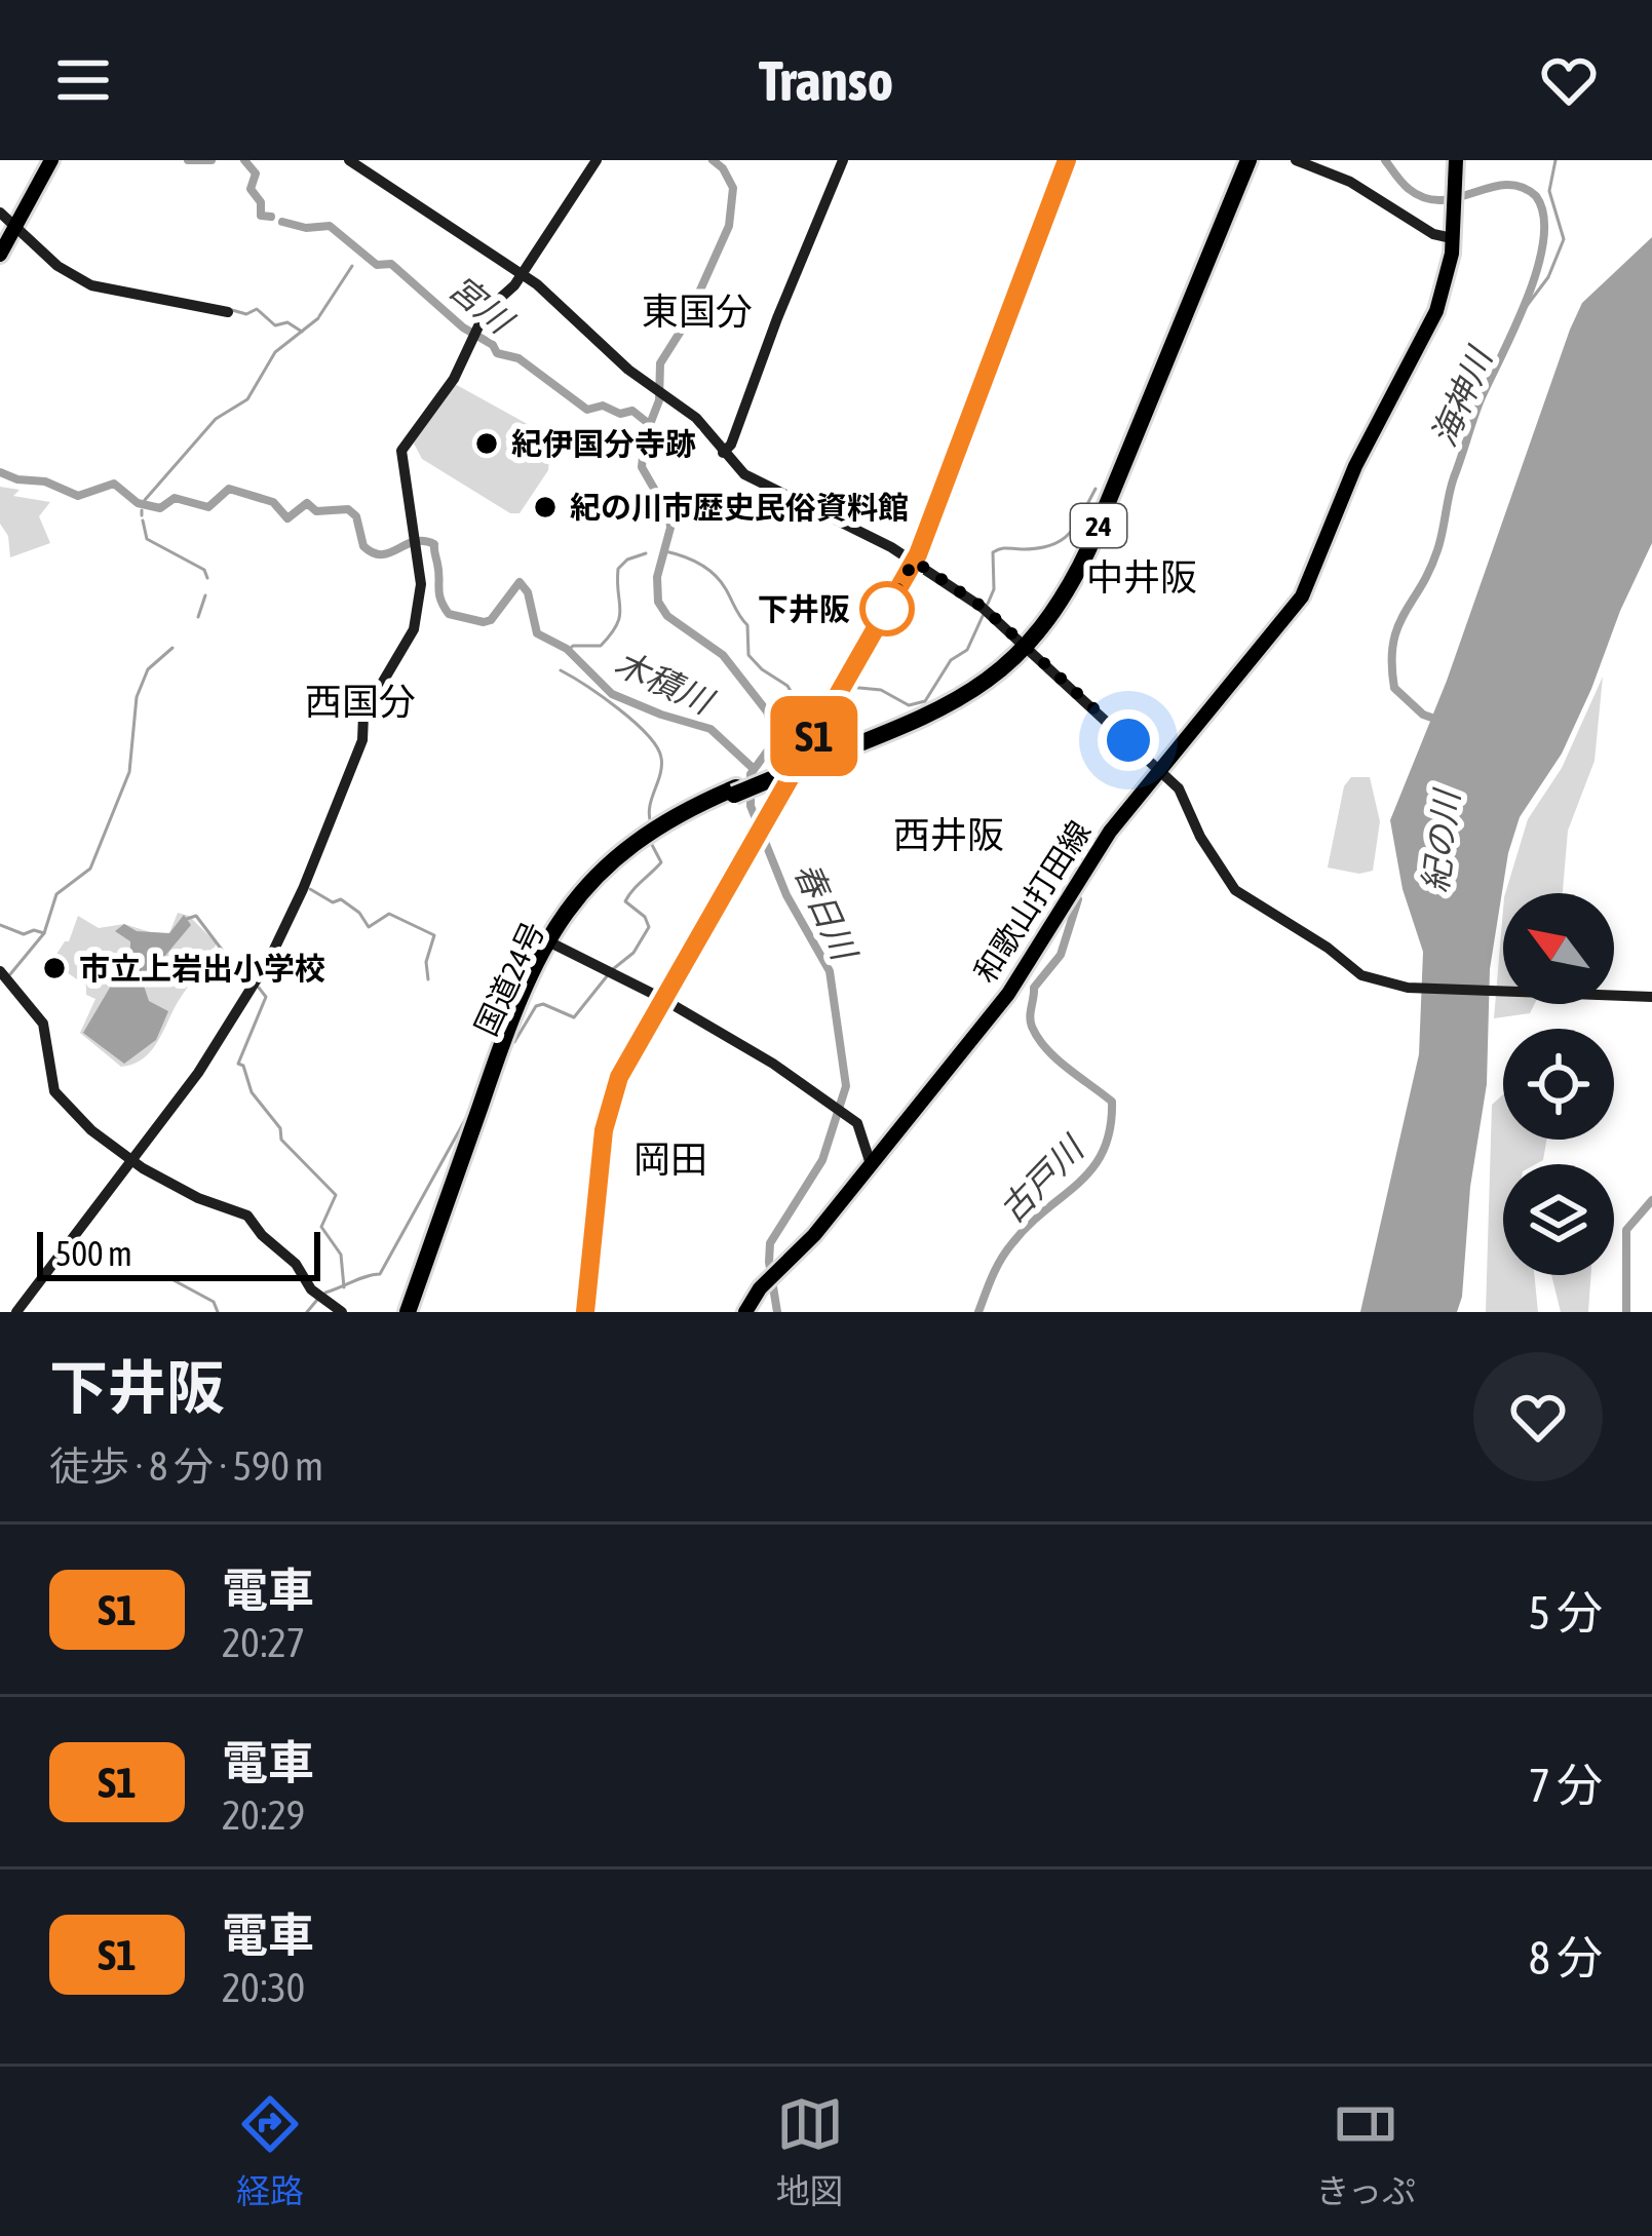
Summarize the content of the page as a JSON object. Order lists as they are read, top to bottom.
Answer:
{
  "streets": {
    "highway": ["24", "国道24号"],
    "main road": ["和歌山打田線"]
  },
  "districts": [
    "東国分",
    "中井阪",
    "西国分",
    "西井阪",
    "岡田"
  ],
  "water": [
    "宮川",
    "海神川",
    "木積川",
    "紀の川",
    "春日川",
    "古戸川"
  ],
  "places": [
    "紀伊国分寺跡",
    "紀の川市歴史民俗資料館",
    "下井阪",
    "市立上岩出小学校"
  ],
  "scale_bar": "500 m",
  "north": "top left",
  "page": {
    "header": "Transo",
    "on_map": "S1",
    "scale": "500 m",
    "heading": ["下井阪", "徒歩 · 8 分 · 590 m"],
    "list": [
      {
        "mark": "S1",
        "name": "電車",
        "note": "20:27",
        "value": "5 分"
      },
      {
        "mark": "S1",
        "name": "電車",
        "note": "20:29",
        "value": "7 分"
      },
      {
        "mark": "S1",
        "name": "電車",
        "note": "20:30",
        "value": "8 分"
      }
    ],
    "tabs": ["経路", "地図", "きっぷ"]
  }
}
